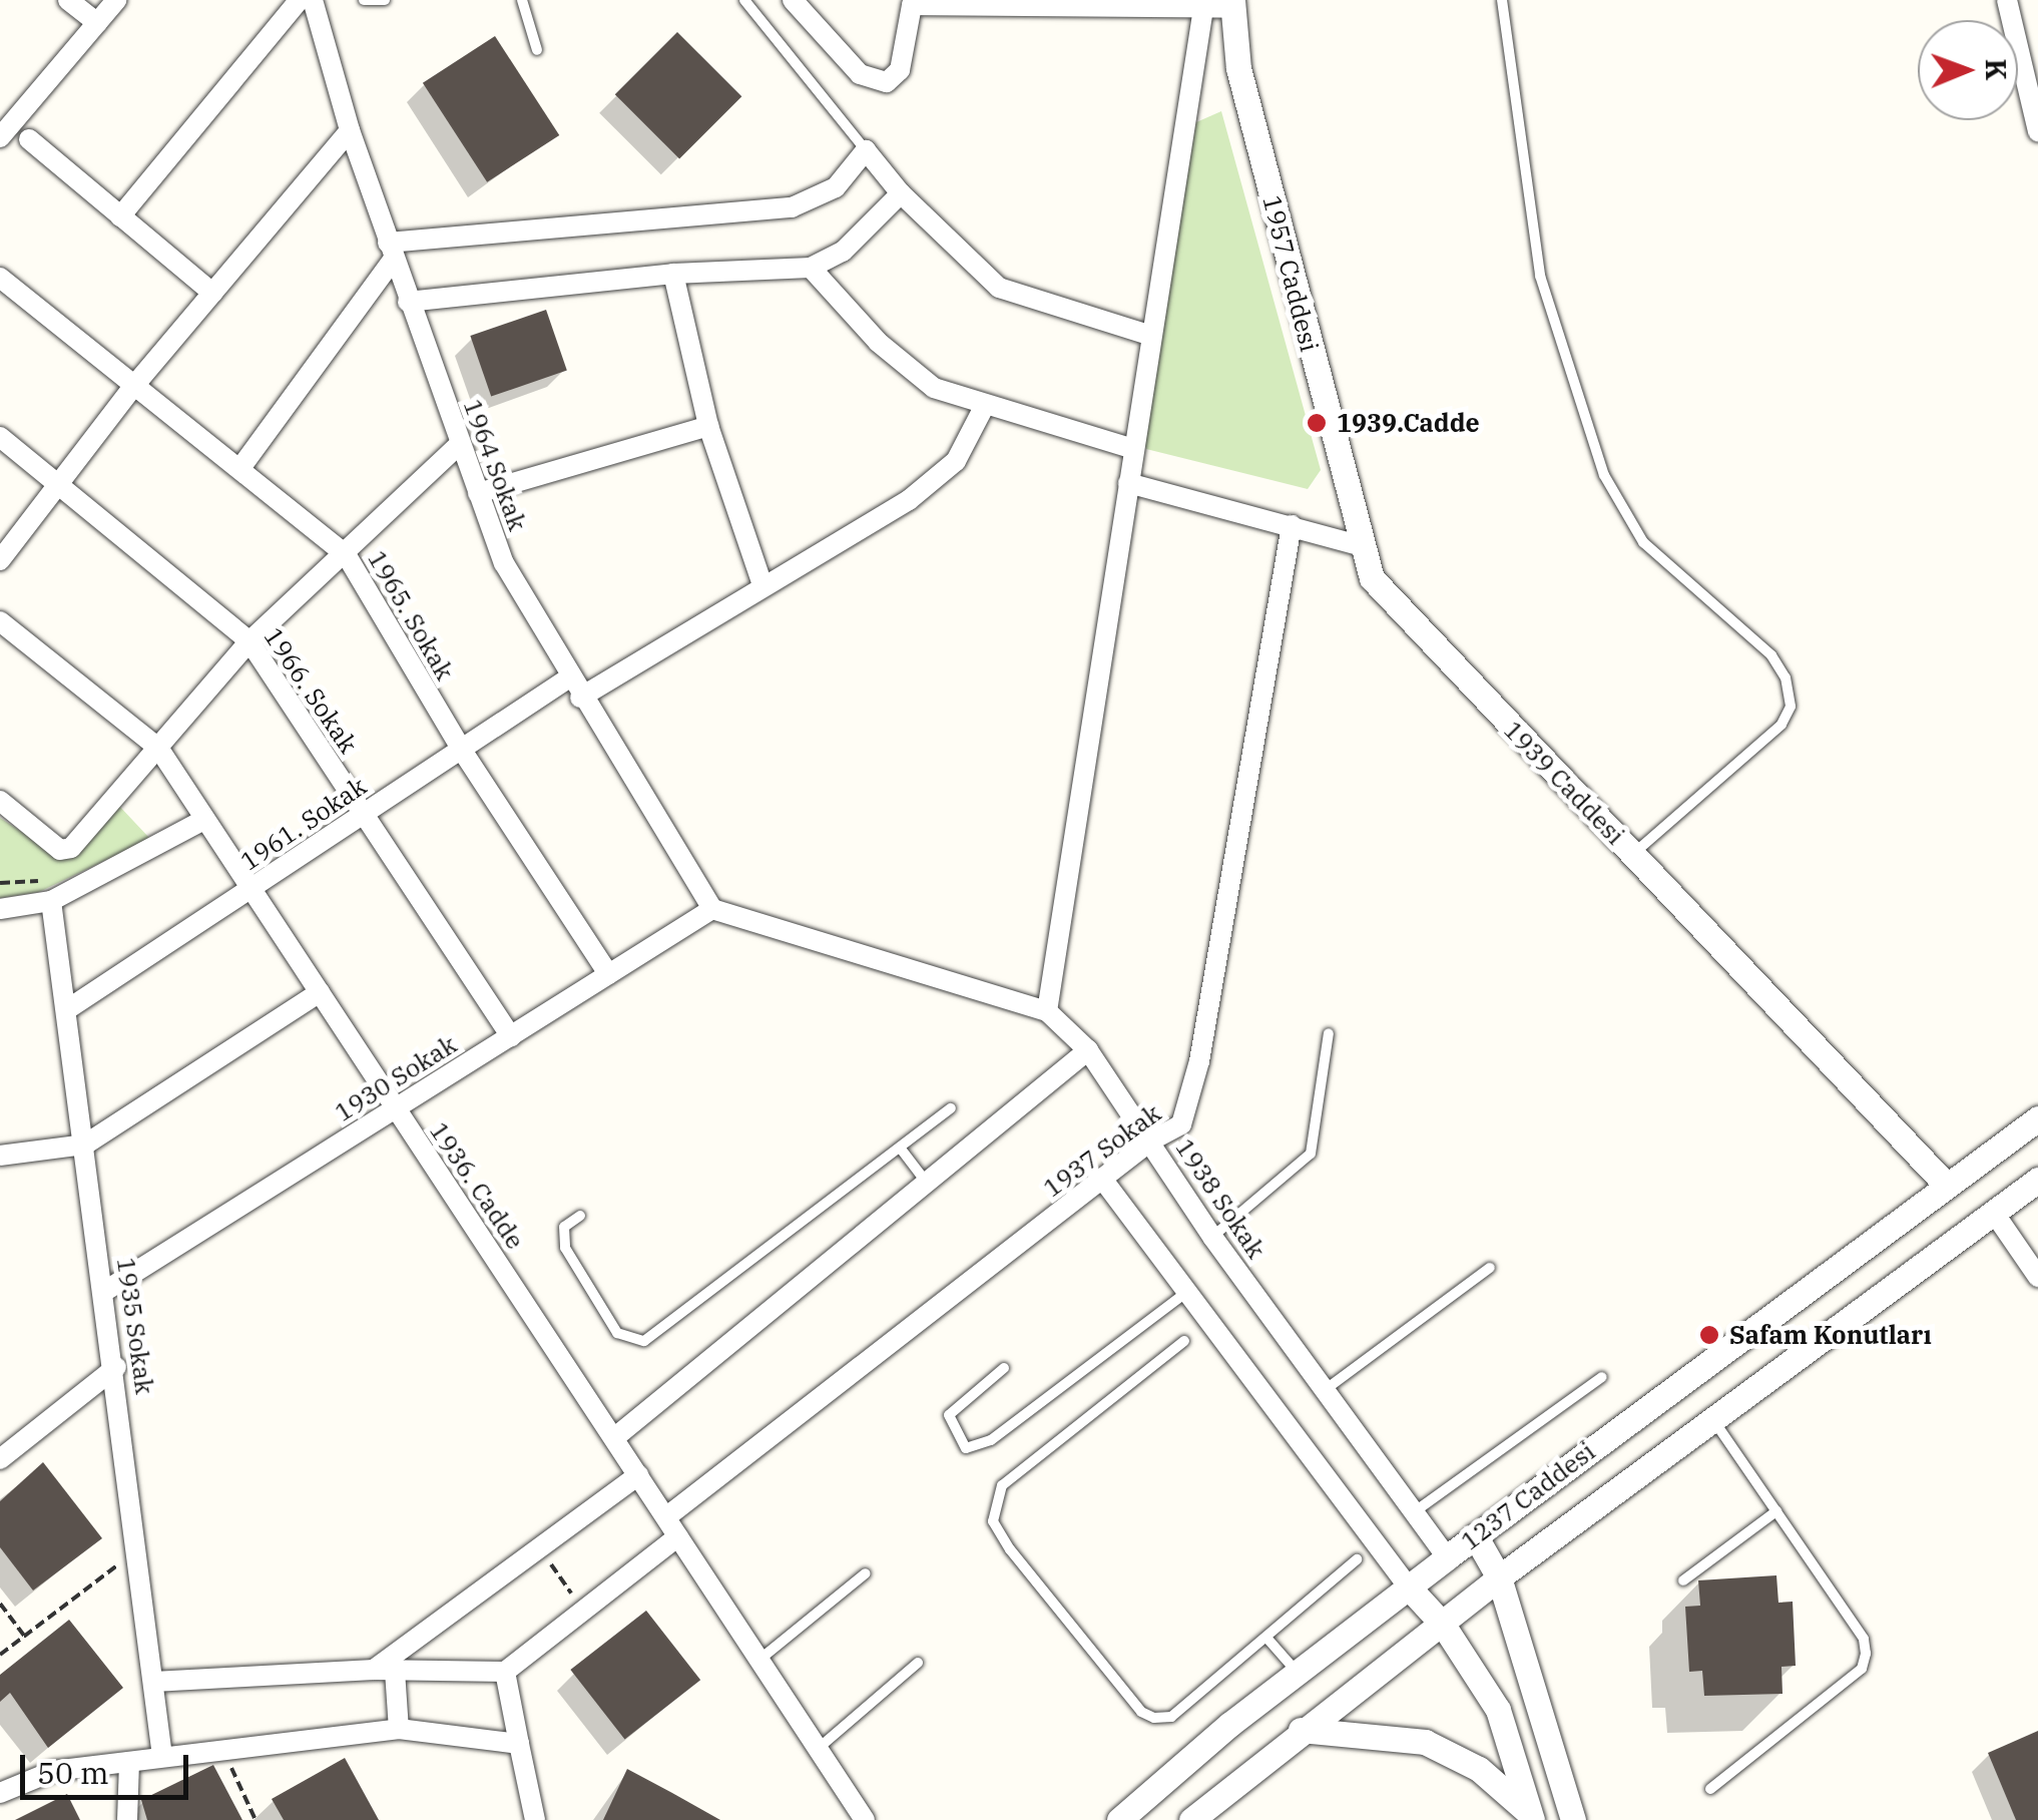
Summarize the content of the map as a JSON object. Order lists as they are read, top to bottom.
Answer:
{
  "streets": {
    "street": [
      "1957 Caddesi",
      "1964 Sokak",
      "1965. Sokak",
      "1966. Sokak",
      "1939 Caddesi",
      "1961. Sokak",
      "1930 Sokak",
      "1937 Sokak",
      "1936. Cadde",
      "1938 Sokak",
      "1935 Sokak",
      "1237 Caddesi"
    ]
  },
  "crossings": [
    ["1957 Caddesi", "1939 Caddesi"],
    ["1964 Sokak", "1961. Sokak"],
    ["1964 Sokak", "1930 Sokak"],
    ["1964 Sokak", "1938 Sokak"],
    ["1965. Sokak", "1961. Sokak"],
    ["1965. Sokak", "1930 Sokak"],
    ["1966. Sokak", "1961. Sokak"],
    ["1966. Sokak", "1930 Sokak"],
    ["1939 Caddesi", "1237 Caddesi"],
    ["1961. Sokak", "1936. Cadde"],
    ["1961. Sokak", "1935 Sokak"],
    ["1930 Sokak", "1936. Cadde"],
    ["1930 Sokak", "1938 Sokak"],
    ["1930 Sokak", "1935 Sokak"],
    ["1937 Sokak", "1936. Cadde"],
    ["1937 Sokak", "1938 Sokak"],
    ["1938 Sokak", "1237 Caddesi"]
  ],
  "places": ["1939.Cadde", "Safam Konutları"],
  "scale_bar": "50 m",
  "north": "right"
}
